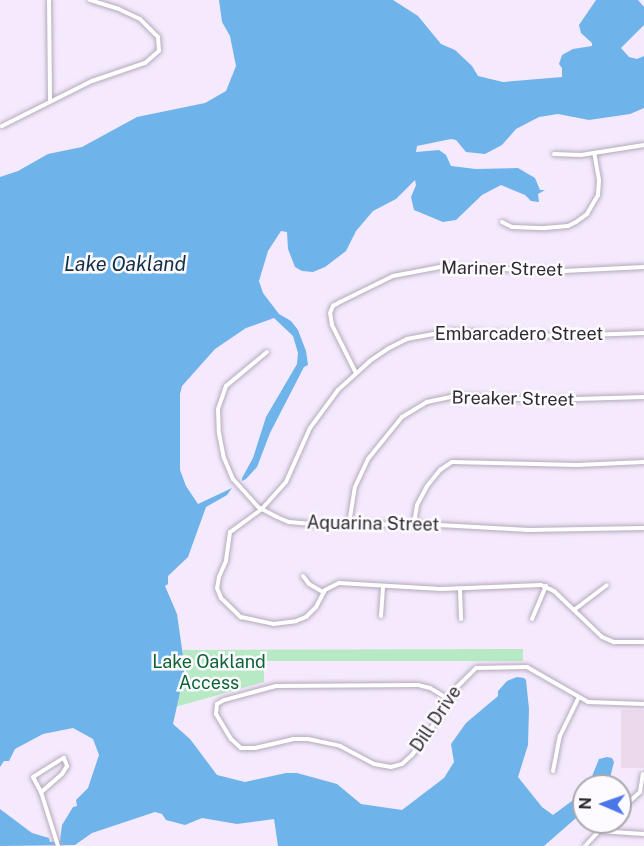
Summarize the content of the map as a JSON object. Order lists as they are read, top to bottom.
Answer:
{
  "streets": {
    "street": [
      "Mariner Street",
      "Embarcadero Street",
      "Breaker Street",
      "Aquarina Street",
      "Dill Drive"
    ]
  },
  "crossings": [
    ["Mariner Street", "Embarcadero Street"],
    ["Embarcadero Street", "Aquarina Street"],
    ["Breaker Street", "Aquarina Street"]
  ],
  "water": ["Lake Oakland"],
  "parks": ["Lake Oakland Access"],
  "north": "left"
}
